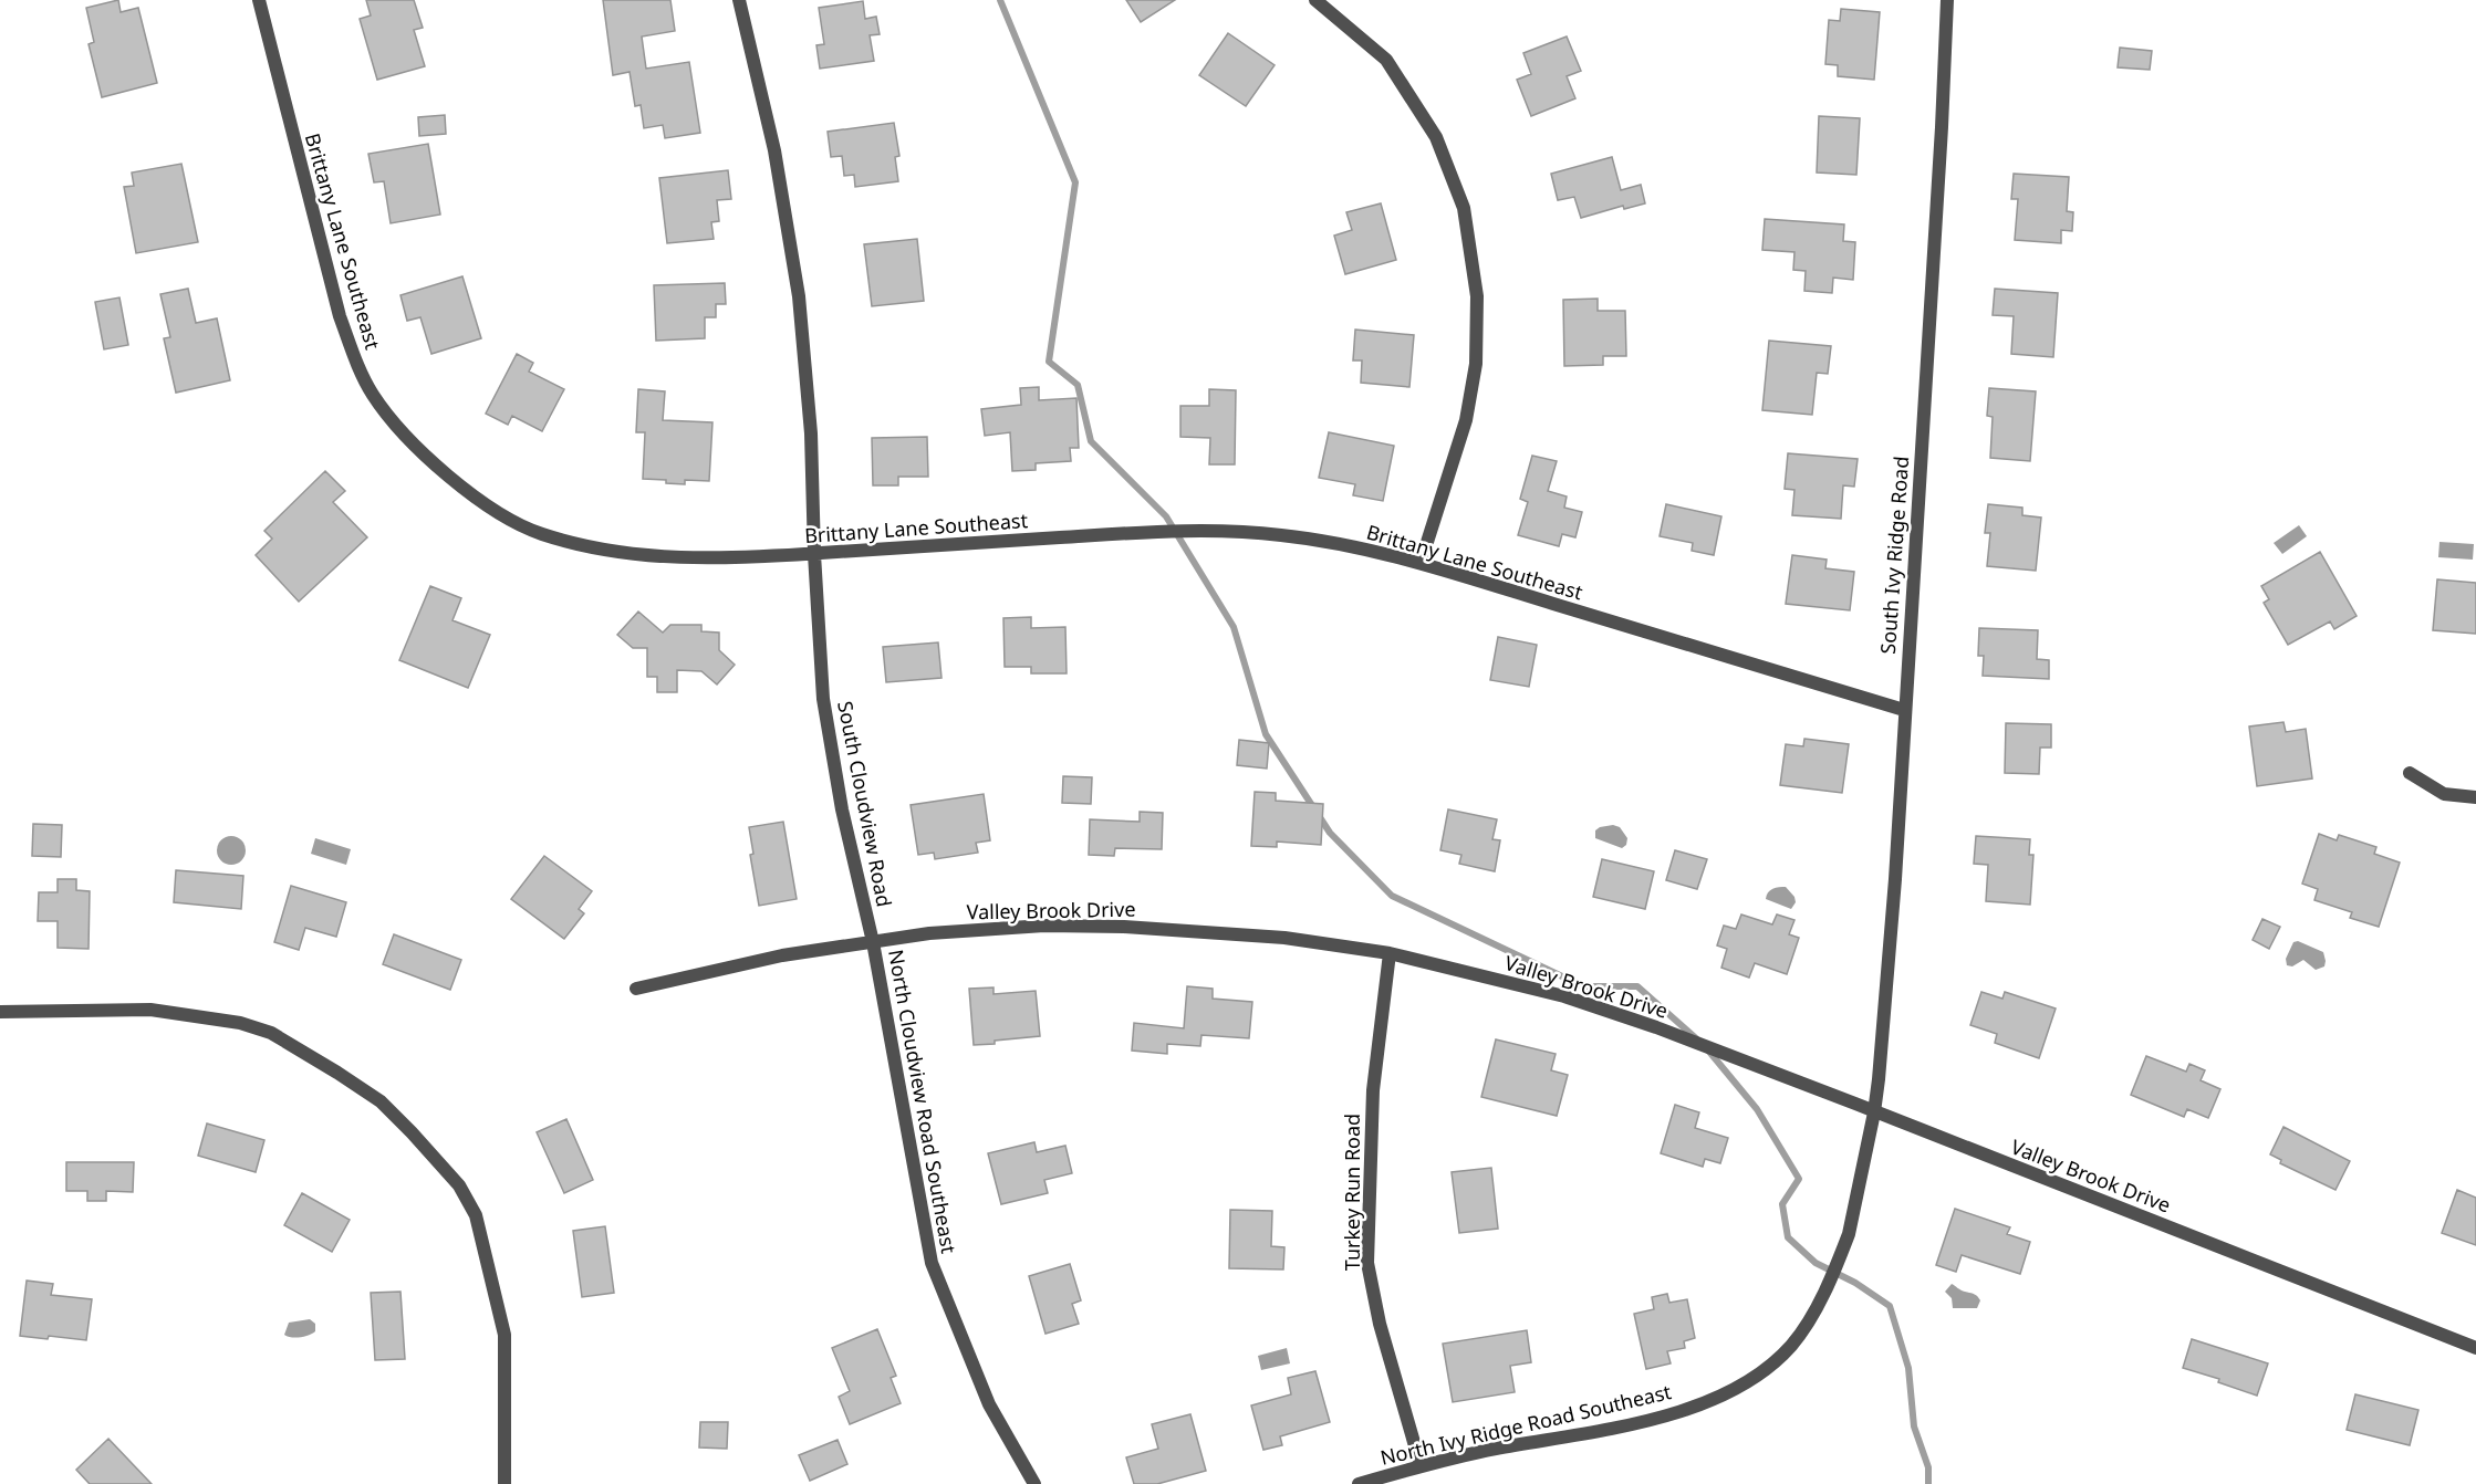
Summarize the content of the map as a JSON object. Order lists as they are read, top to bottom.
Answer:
{
  "streets": {
    "street": [
      "Brittany Lane Southeast",
      "South Ivy Ridge Road",
      "South Cloudview Road",
      "Valley Brook Drive",
      "North Cloudview Road Southeast",
      "Turkey Run Road",
      "North Ivy Ridge Road Southeast"
    ]
  },
  "crossings": [
    ["Brittany Lane Southeast", "South Ivy Ridge Road"],
    ["Brittany Lane Southeast", "South Cloudview Road"],
    ["South Ivy Ridge Road", "Valley Brook Drive"],
    ["South Ivy Ridge Road", "North Ivy Ridge Road Southeast"],
    ["South Cloudview Road", "Valley Brook Drive"],
    ["South Cloudview Road", "North Cloudview Road Southeast"],
    ["Valley Brook Drive", "North Cloudview Road Southeast"],
    ["Valley Brook Drive", "Turkey Run Road"],
    ["Valley Brook Drive", "North Ivy Ridge Road Southeast"],
    ["Turkey Run Road", "North Ivy Ridge Road Southeast"]
  ]
}
